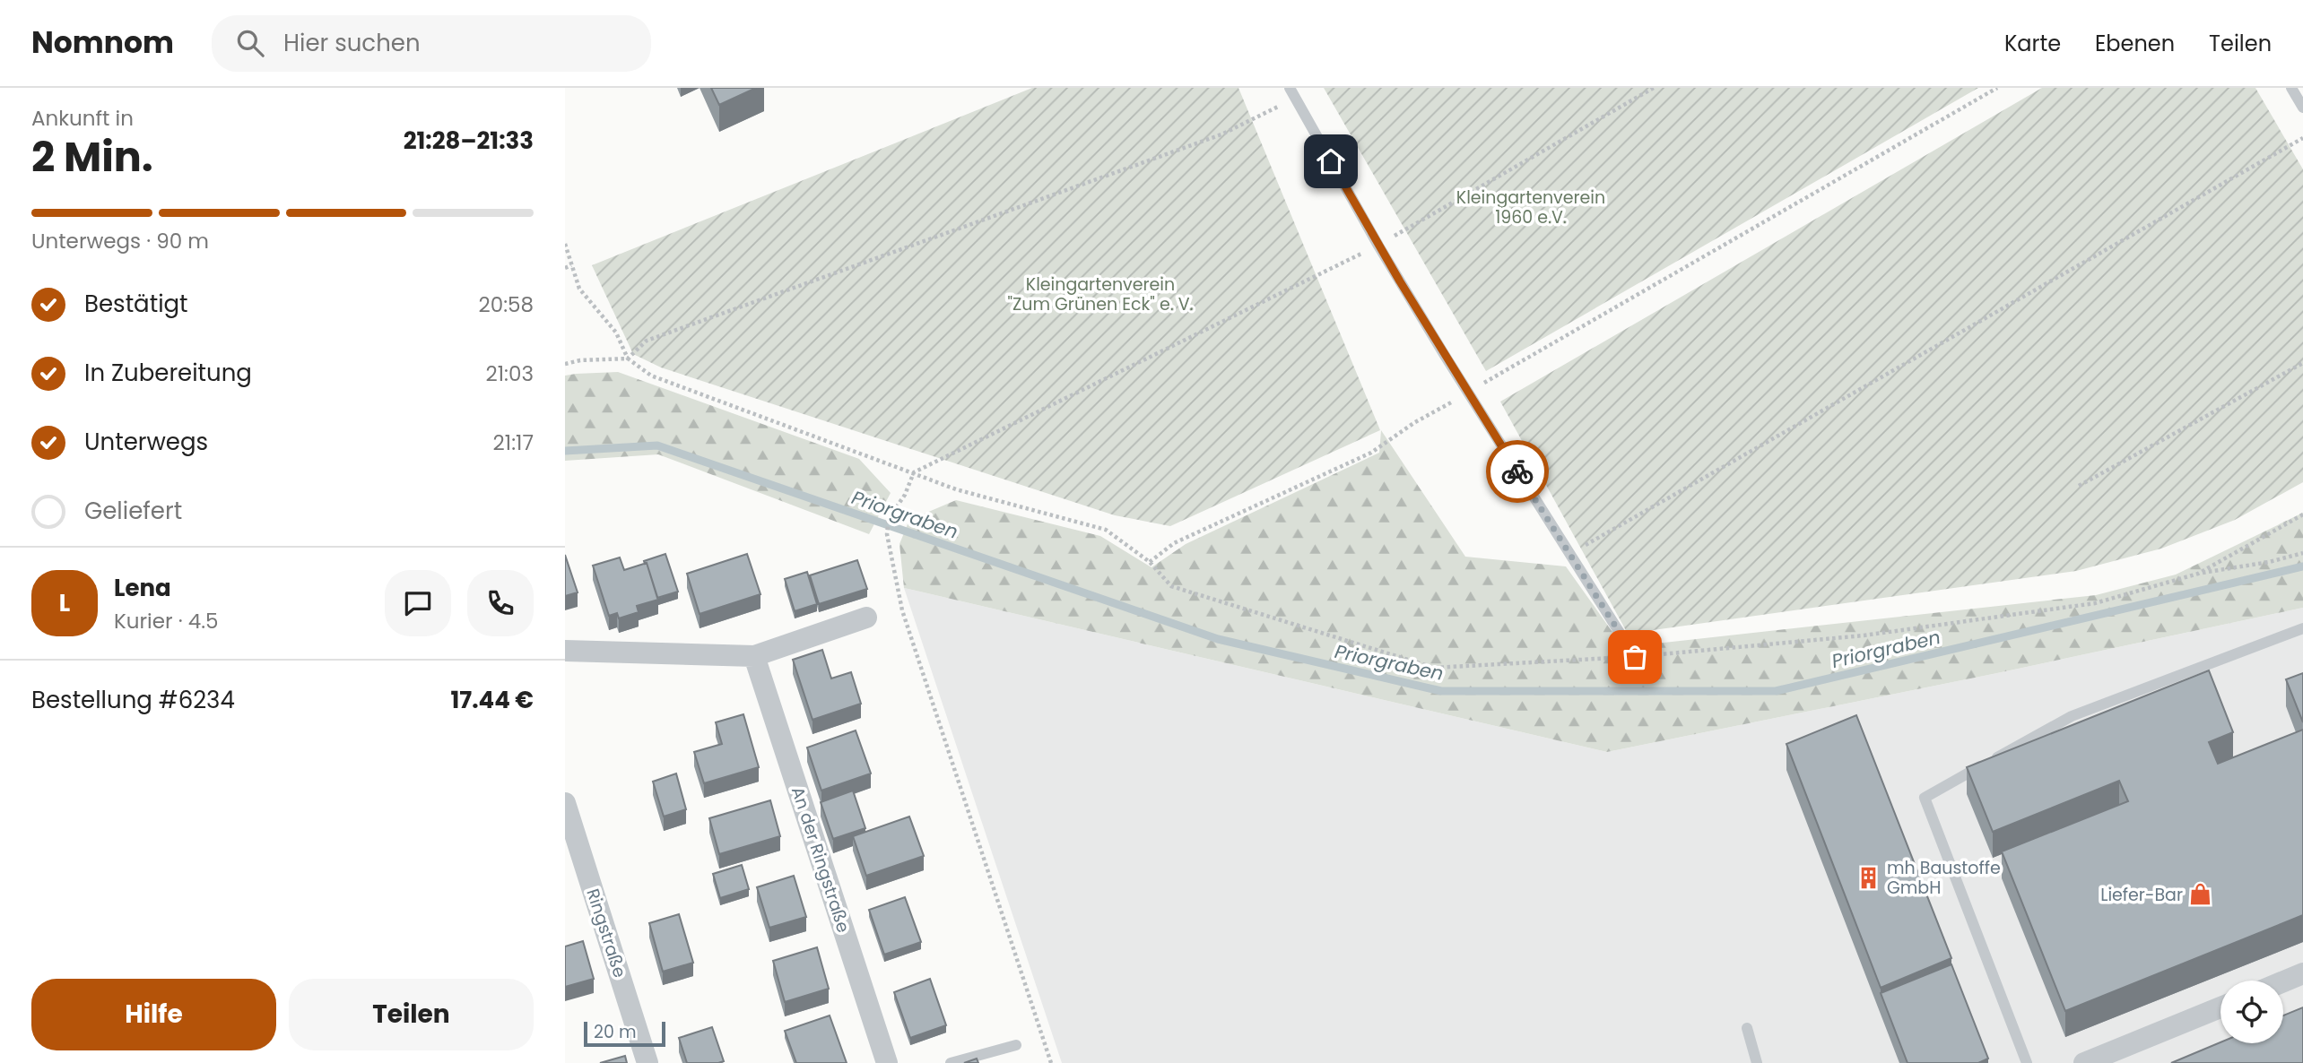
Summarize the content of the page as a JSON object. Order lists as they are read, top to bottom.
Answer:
{
  "streets": {
    "street": ["An der Ringstraße", "Ringstraße"]
  },
  "water": ["Priorgraben"],
  "parks": ["Kleingartenverein 1960 e.V.", "Kleingartenverein \"Zum Grünen Eck\" e. V."],
  "places": {
    "building": ["mh Baustoffe GmbH"],
    "shop": ["Liefer-Bar"]
  },
  "scale_bar": "20 m",
  "page": {
    "header": "Nomnom",
    "search": "Hier suchen",
    "nav": ["Karte", "Ebenen", "Teilen"],
    "heading": ["2 Min.", "Ankunft in", "21:28–21:33"],
    "panel": [
      "Lena",
      "Kurier · 4.5",
      "Bestellung #6234",
      "17.44 €"
    ],
    "bar": "Unterwegs · 90 m",
    "list": [
      ["Bestätigt", "20:58"],
      ["In Zubereitung", "21:03"],
      ["Unterwegs", "21:17"],
      "Geliefert"
    ],
    "round": "L",
    "buttons": ["Hilfe", "Teilen"],
    "scale": "20 m"
  }
}
